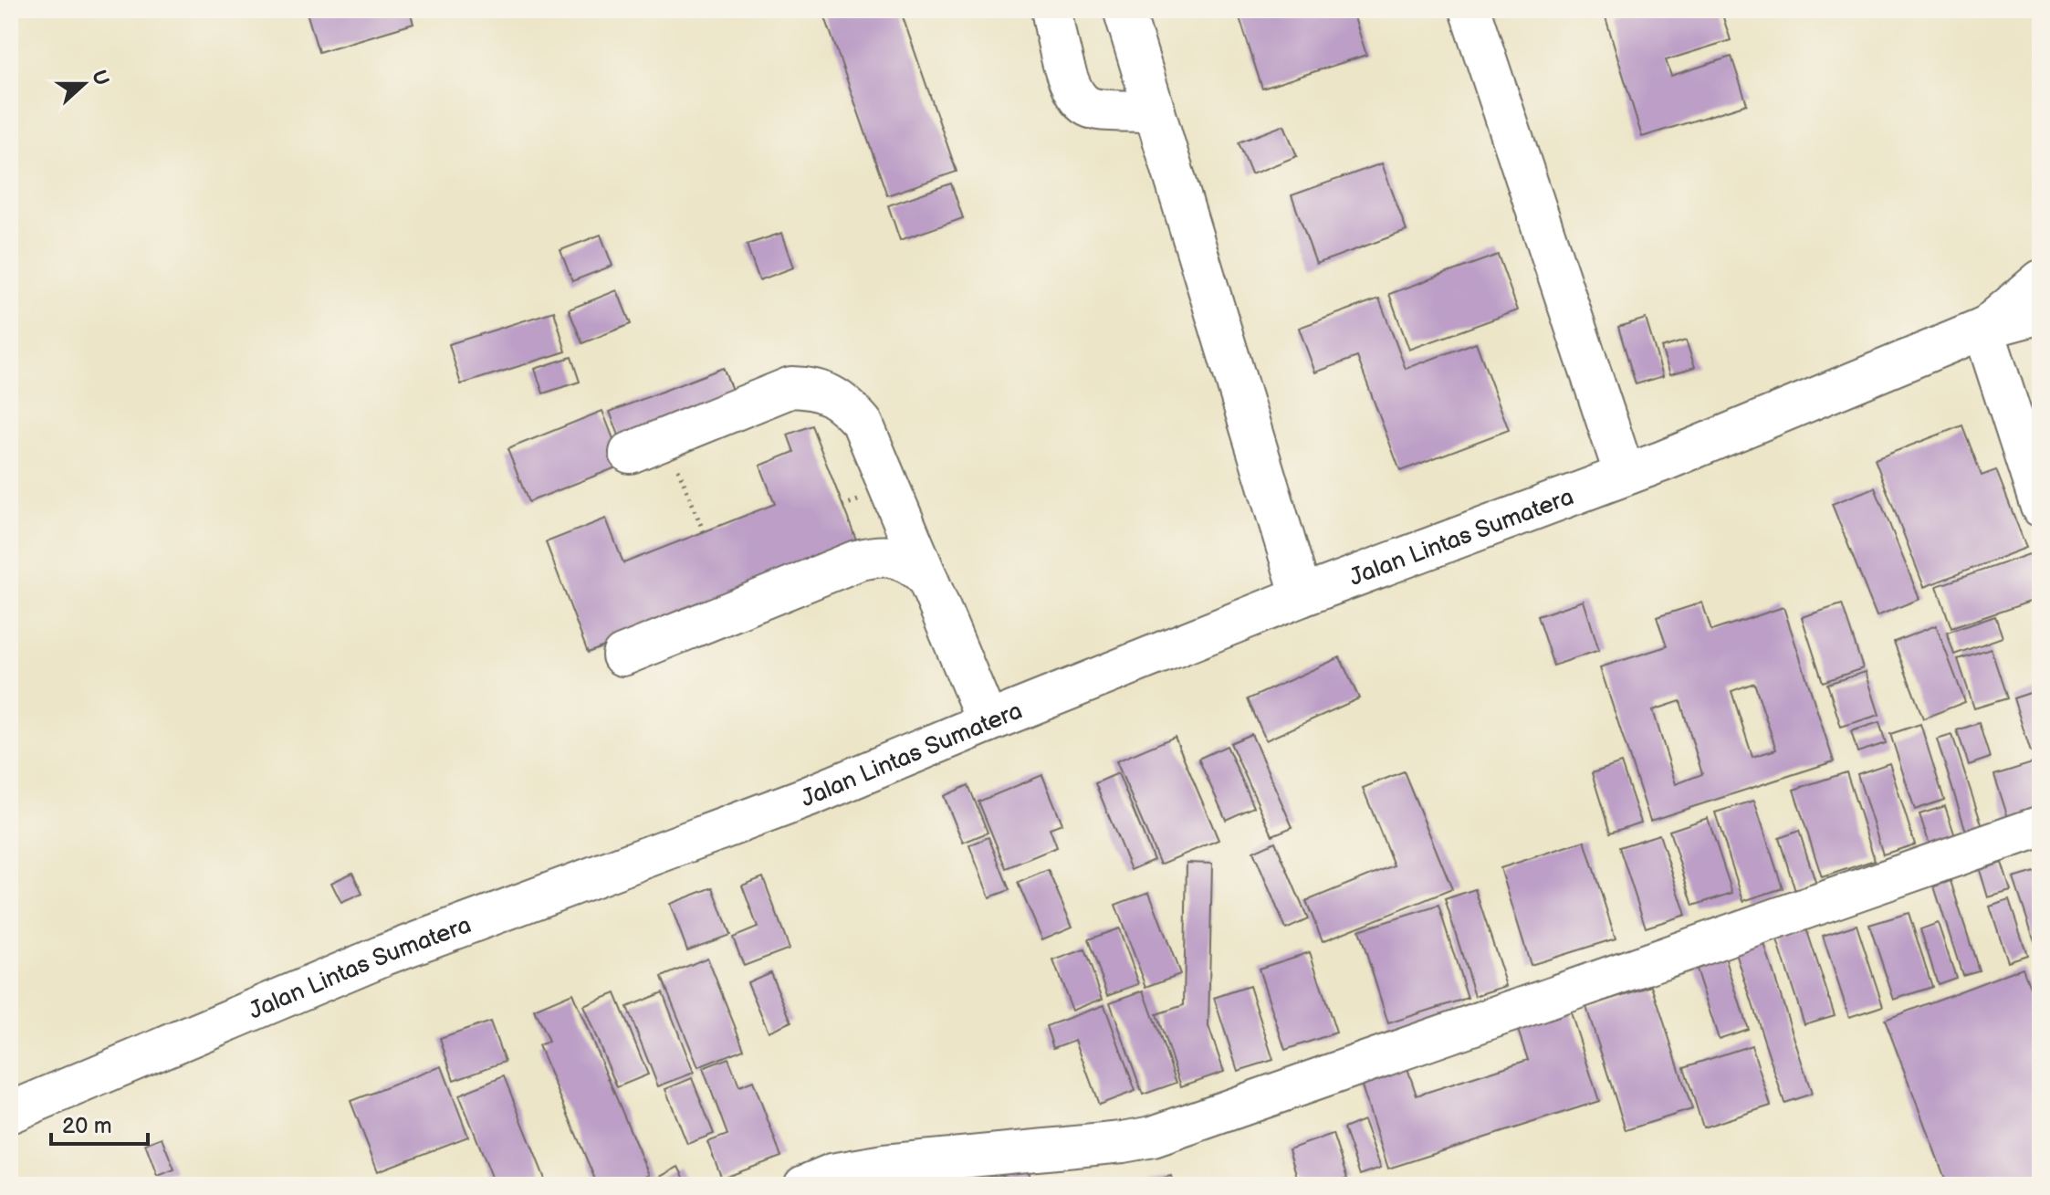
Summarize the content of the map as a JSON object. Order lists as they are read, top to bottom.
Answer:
{
  "streets": {
    "main road": ["Jalan Lintas Sumatera"]
  },
  "scale_bar": "20 m",
  "north": "right"
}
